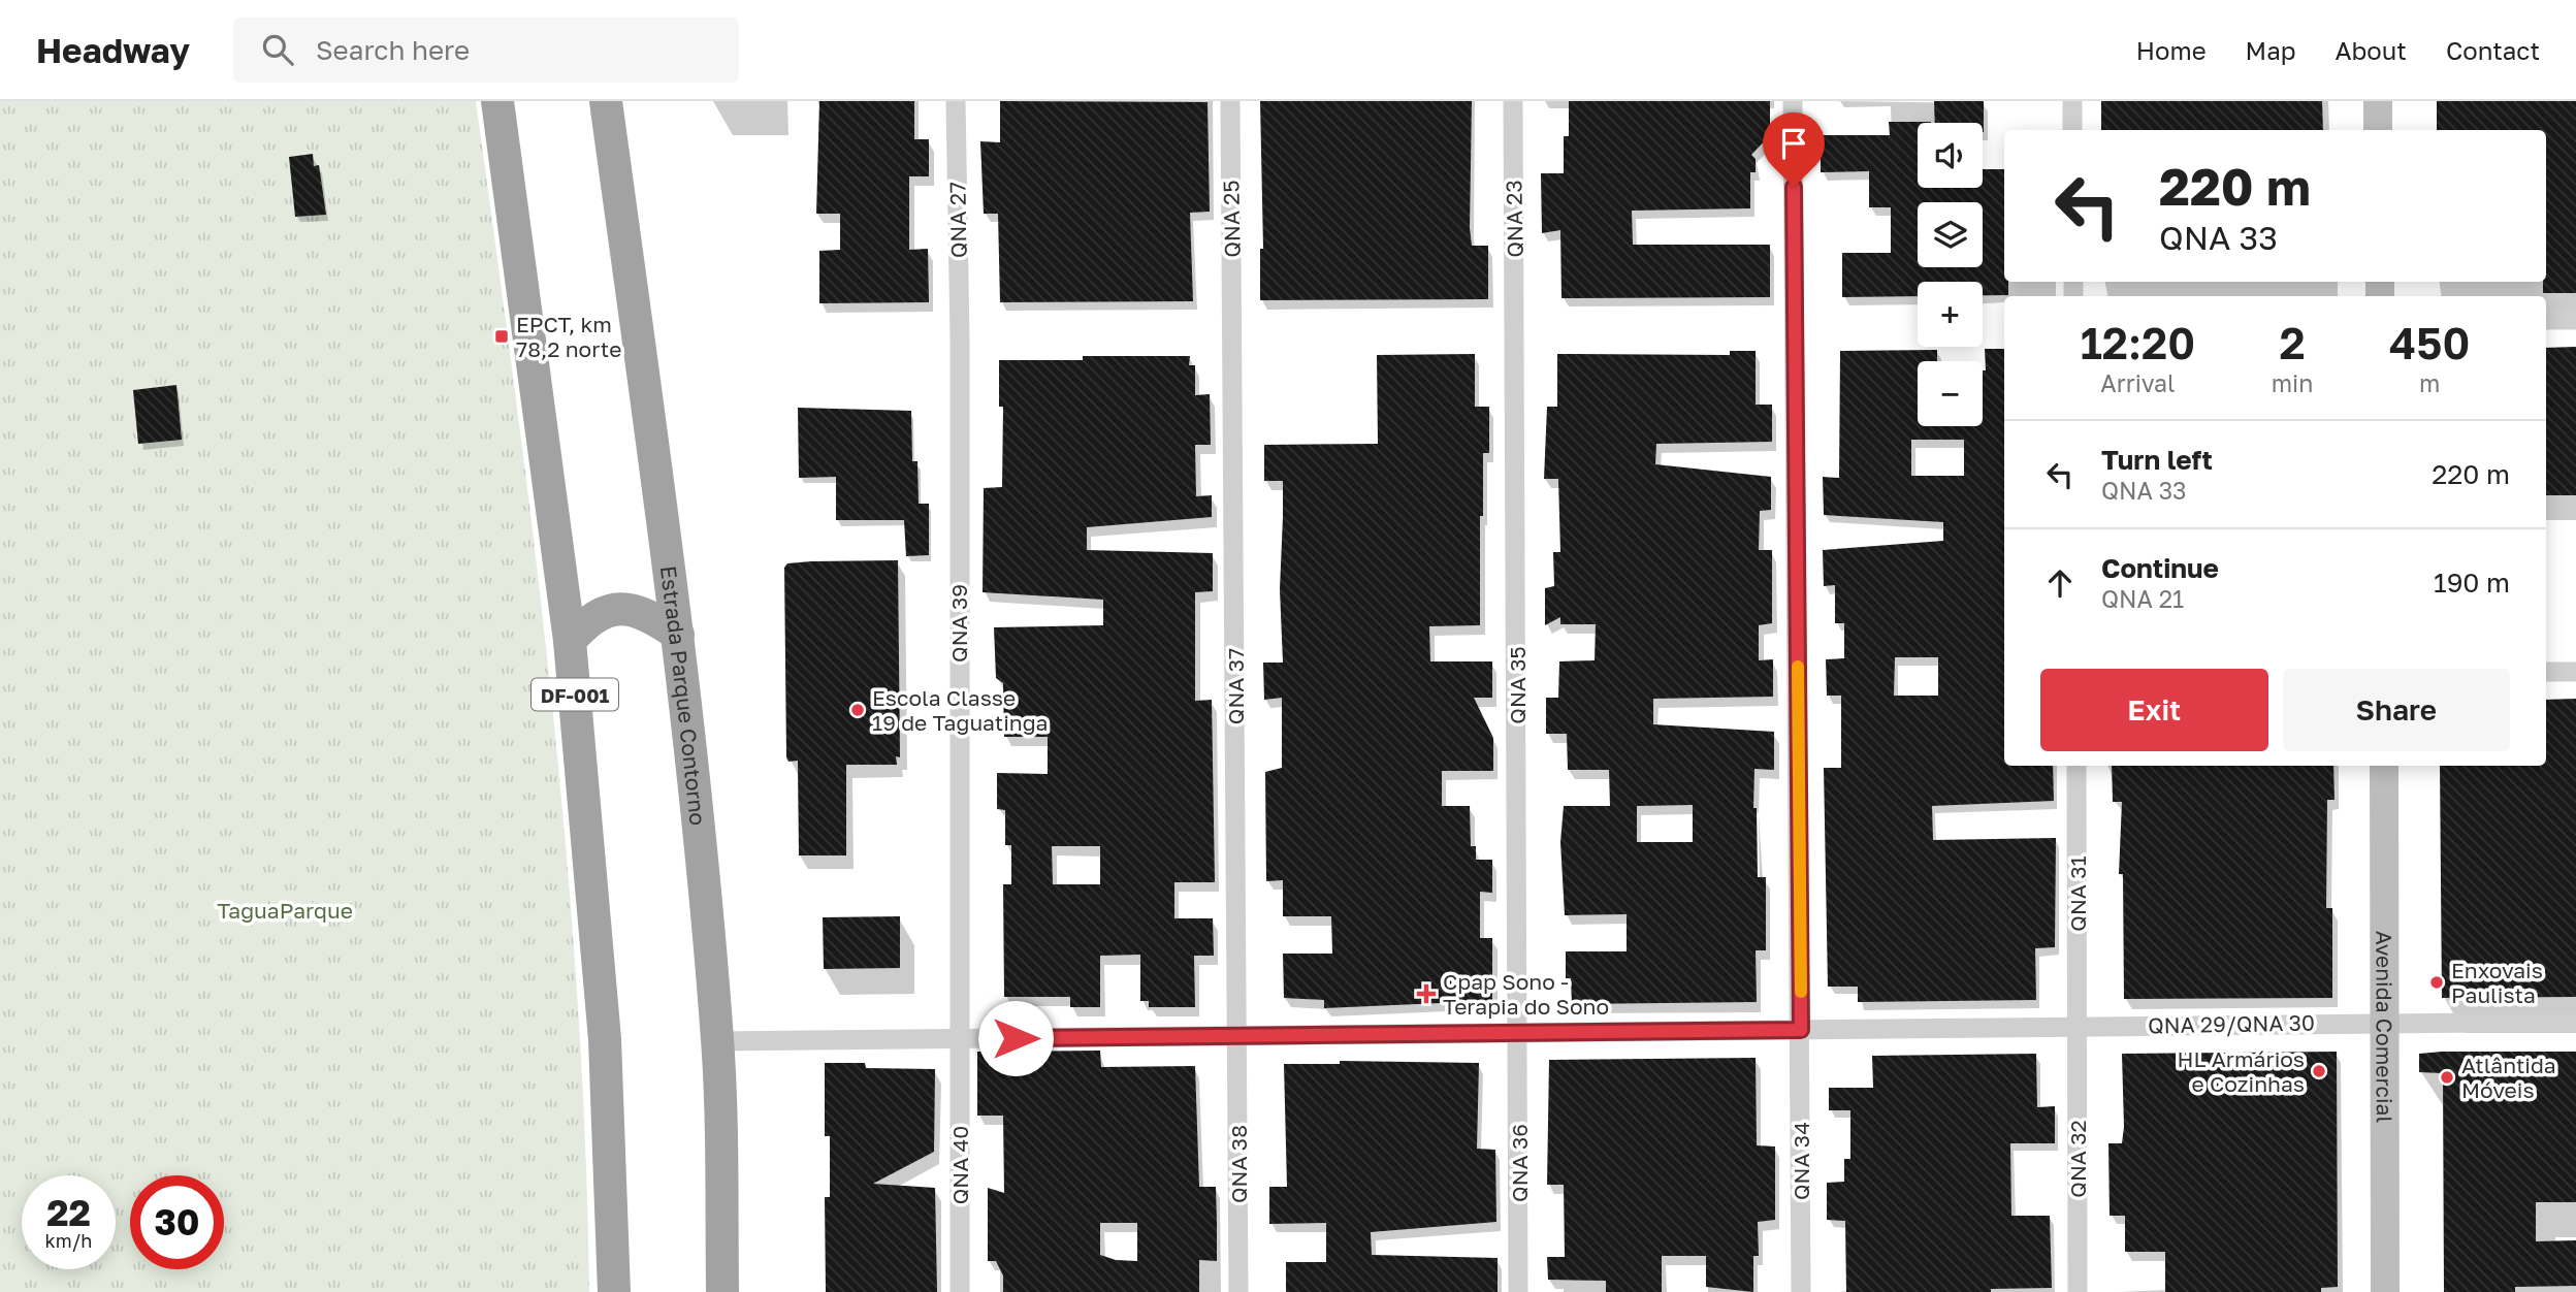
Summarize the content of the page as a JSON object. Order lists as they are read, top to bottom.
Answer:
{
  "streets": {
    "highway": ["DF-001", "Estrada Parque Contorno"],
    "main road": ["Avenida Comercial"],
    "street": [
      "QNA 25",
      "QNA 23",
      "QNA 27",
      "QNA 39",
      "QNA 35",
      "QNA 37",
      "QNA 31",
      "QNA 29/QNA 30",
      "QNA 32",
      "QNA 34",
      "QNA 36",
      "QNA 38",
      "QNA 40"
    ]
  },
  "crossings": [
    ["QNA 25", "QNA 37"],
    ["QNA 23", "QNA 35"],
    ["QNA 27", "QNA 39"],
    ["QNA 39", "QNA 29/QNA 30"],
    ["QNA 39", "QNA 40"],
    ["QNA 35", "QNA 29/QNA 30"],
    ["QNA 35", "QNA 36"],
    ["QNA 37", "QNA 29/QNA 30"],
    ["QNA 37", "QNA 38"],
    ["Estrada Parque Contorno", "QNA 29/QNA 30"],
    ["QNA 31", "QNA 29/QNA 30"],
    ["QNA 31", "QNA 32"],
    ["QNA 29/QNA 30", "Avenida Comercial"],
    ["QNA 29/QNA 30", "QNA 32"],
    ["QNA 29/QNA 30", "QNA 34"],
    ["QNA 29/QNA 30", "QNA 36"],
    ["QNA 29/QNA 30", "QNA 38"],
    ["QNA 29/QNA 30", "QNA 40"]
  ],
  "parks": ["TaguaParque"],
  "places": {
    "transit": ["EPCT, km 78,2 norte"],
    "other": [
      "Escola Classe 19 de Taguatinga",
      "Enxovais Paulista",
      "HL Armários e Cozinhas",
      "Atlântida Móveis"
    ],
    "health": ["Cpap Sono - Terapia do Sono"]
  },
  "page": {
    "header": "Headway",
    "search": "Search here",
    "nav": [
      "Home",
      "Map",
      "About",
      "Contact"
    ],
    "map_buttons": ["+", "−"],
    "turn": ["220 m", "QNA 33"],
    "eta": [
      "12:20",
      "Arrival",
      "2",
      "min",
      "450",
      "m"
    ],
    "list": [
      {
        "name": "Turn left",
        "note": "QNA 33",
        "value": "220 m"
      },
      {
        "name": "Continue",
        "note": "QNA 21",
        "value": "190 m"
      }
    ],
    "buttons": ["Exit", "Share"],
    "speed": "22 km/h",
    "limit": "30"
  }
}
